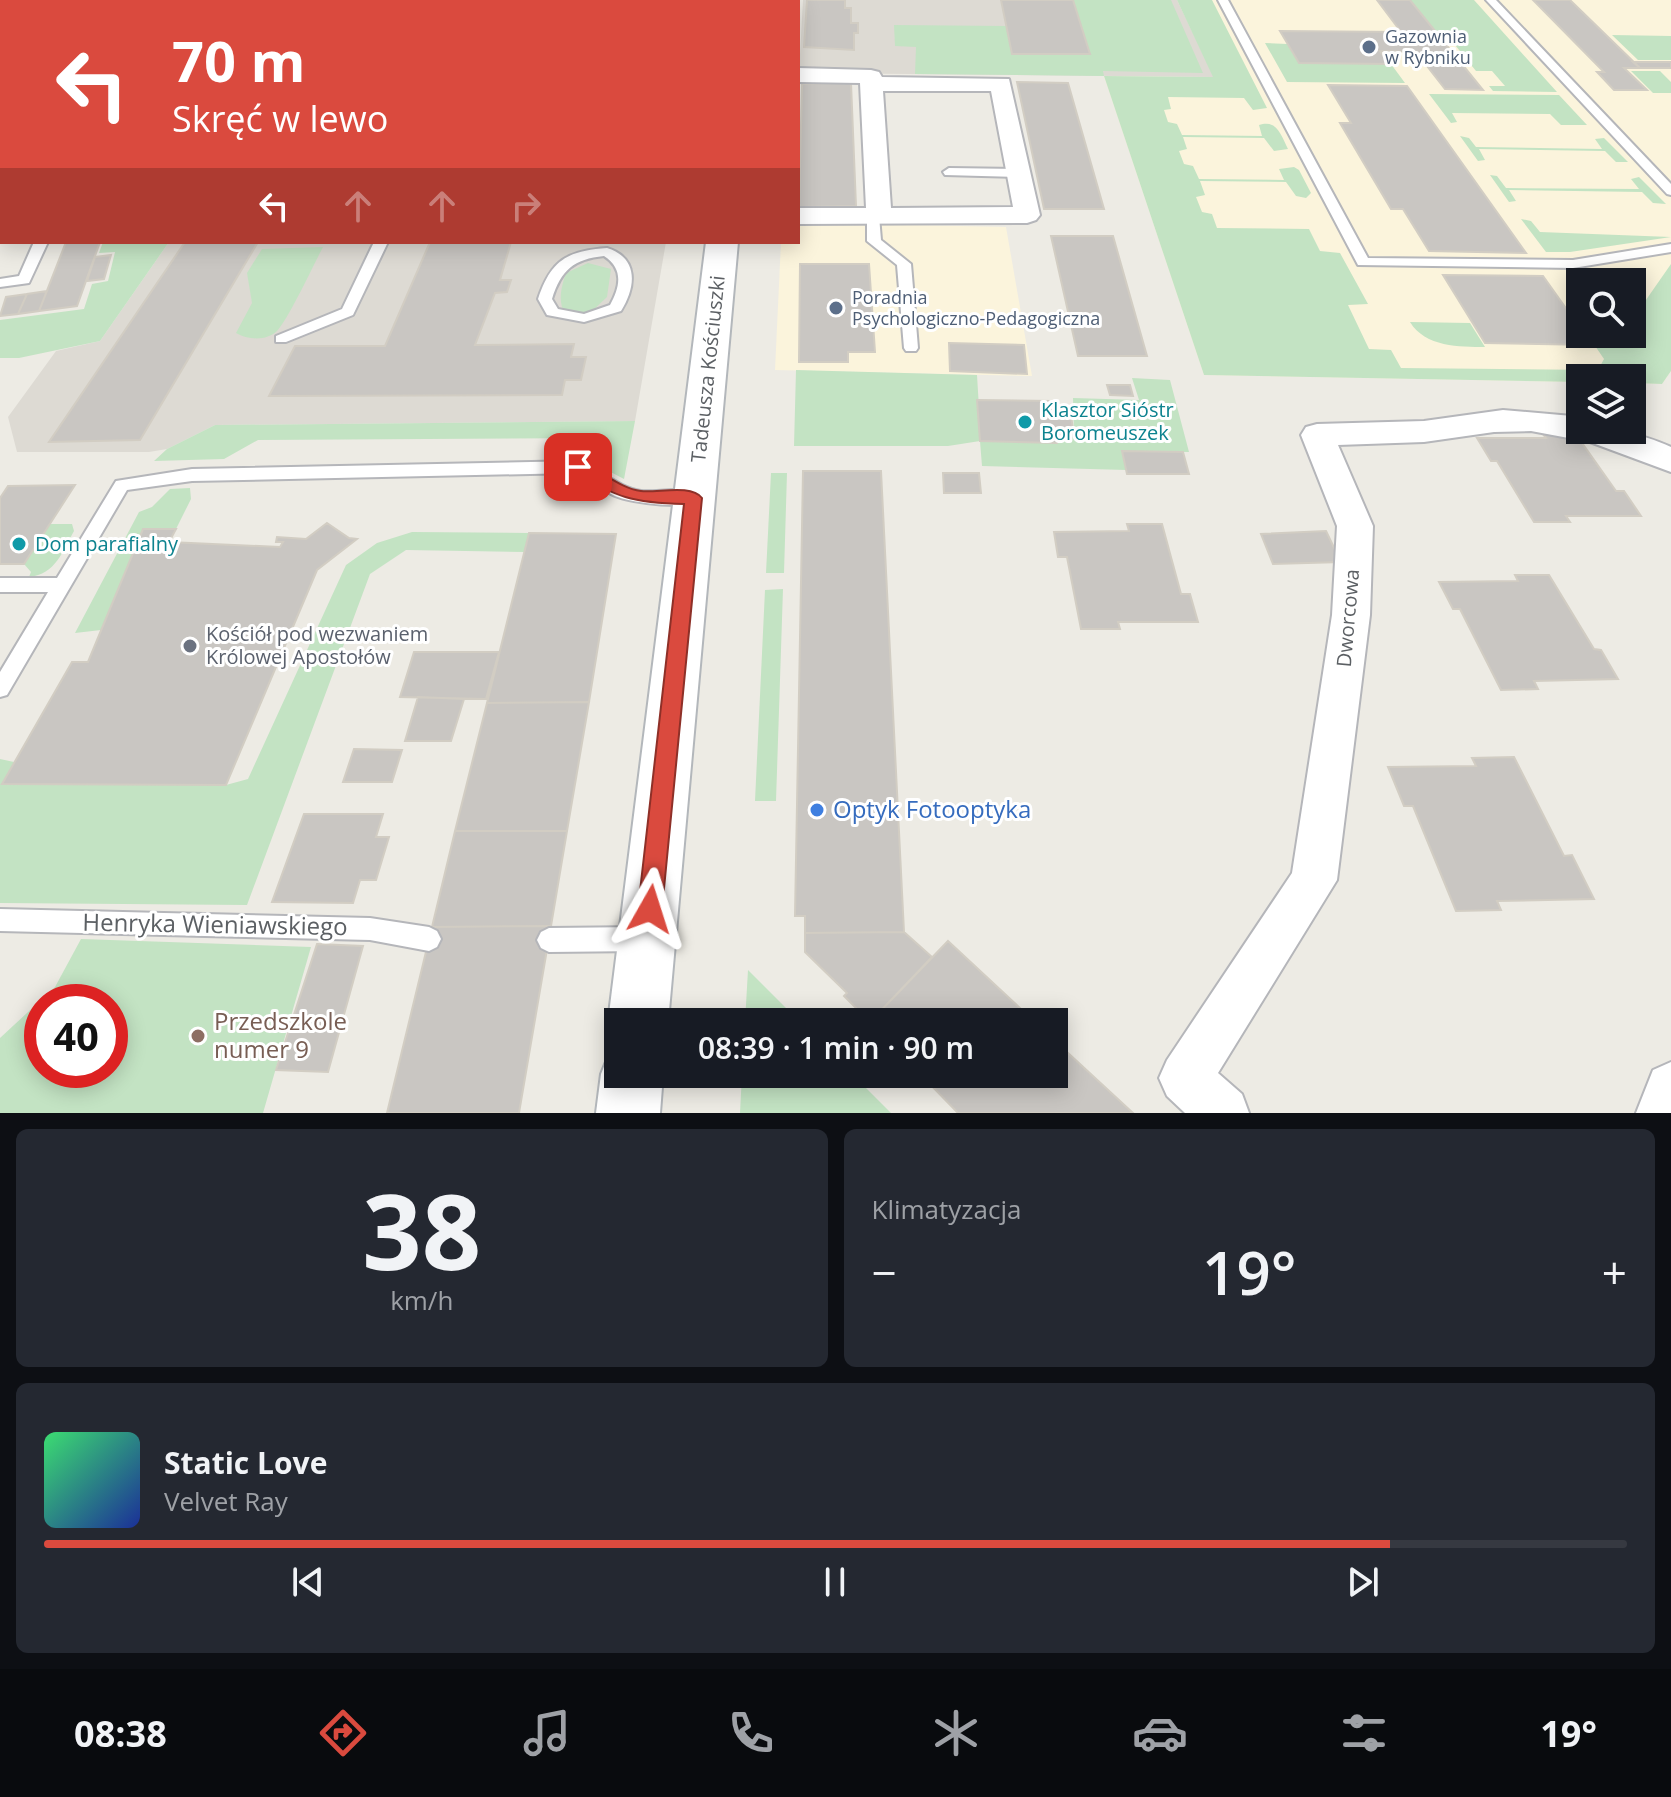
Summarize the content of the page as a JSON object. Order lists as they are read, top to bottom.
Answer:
{
  "streets": {
    "street": ["Tadeusza Kościuszki", "Dworcowa"],
    "lane": ["Henryka Wieniawskiego"]
  },
  "places": [
    "Gazownia w Rybniku",
    "Poradnia Psychologiczno-Pedagogiczna",
    "Klasztor Sióstr Boromeuszek",
    "Dom parafialny",
    "Kościół pod wezwaniem Królowej Apostołów",
    "Optyk Fotooptyka",
    "Przedszkole numer 9"
  ],
  "page": {
    "turn": ["70 m", "Skręć w lewo"],
    "limit": "40",
    "trip": "08:39 · 1 min · 90 m",
    "tile": [
      ["38", "km/h"],
      "Klimatyzacja"
    ],
    "heat": ["−", "19°", "+"],
    "song": ["Static Love", "Velvet Ray"],
    "tabs": ["08:38", "19°"]
  }
}
